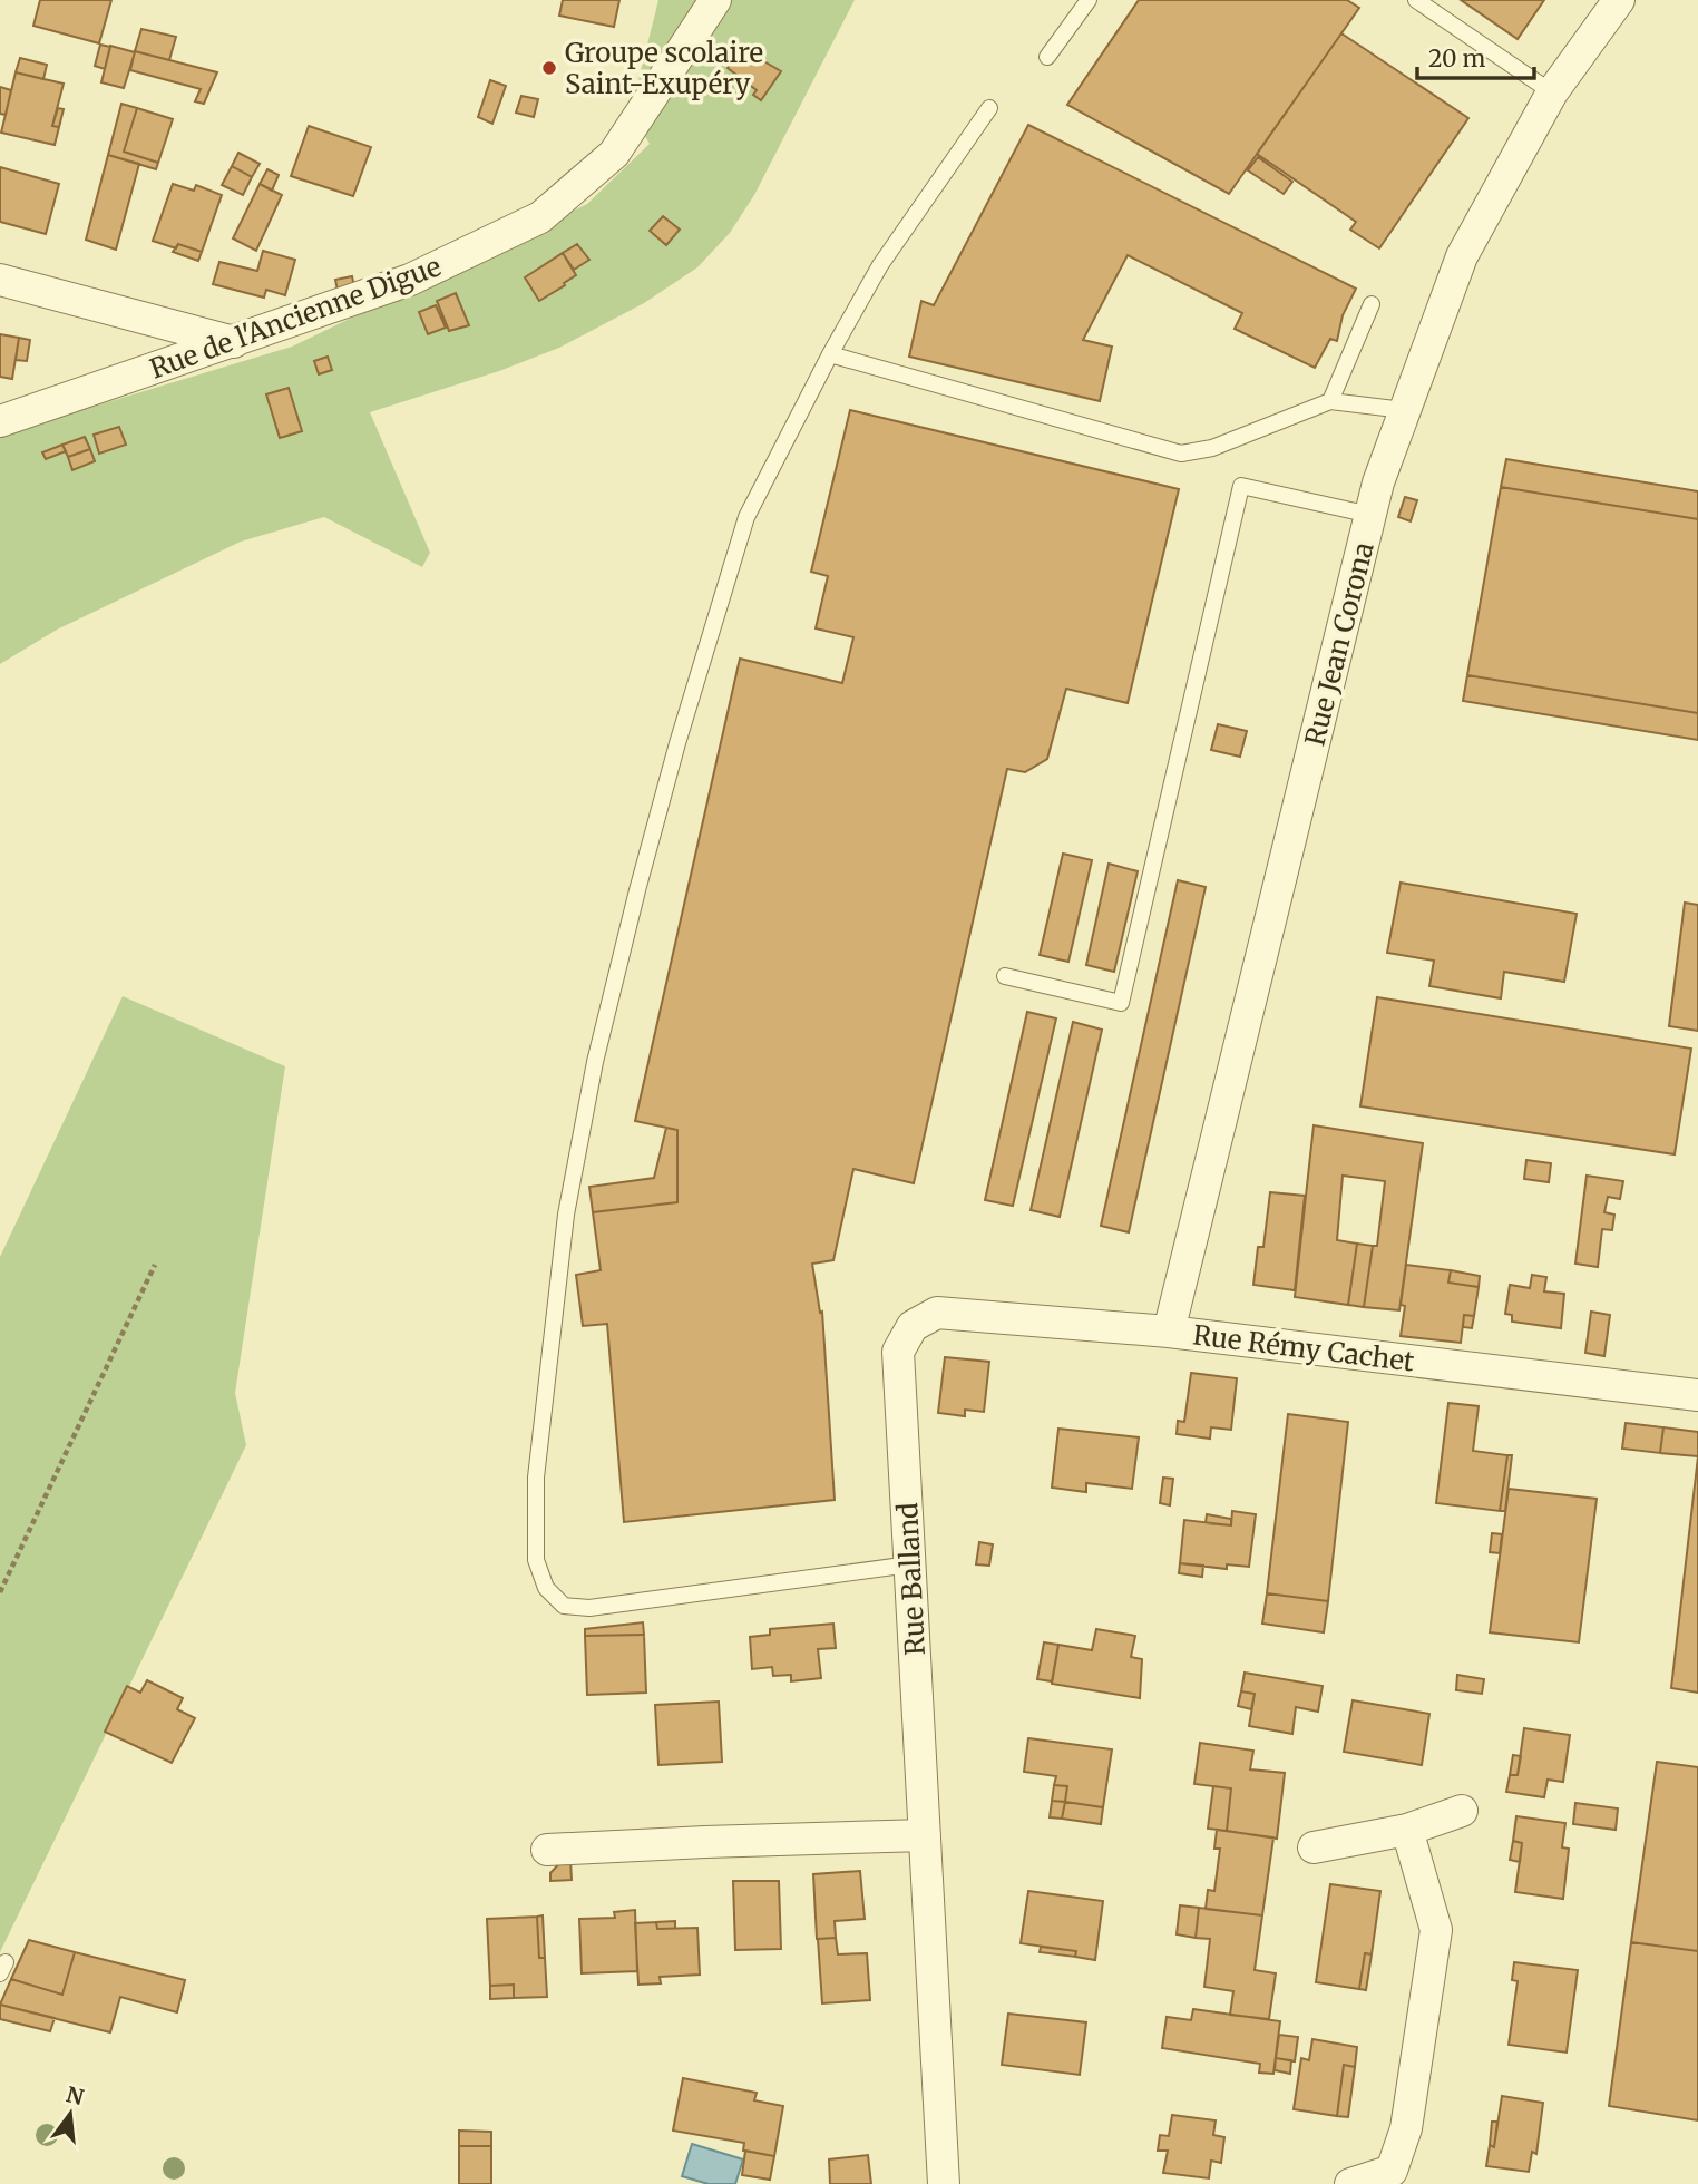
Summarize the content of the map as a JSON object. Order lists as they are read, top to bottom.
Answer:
{
  "streets": {
    "street": [
      "Rue de l'Ancienne Digue",
      "Rue Jean Corona",
      "Rue Rémy Cachet",
      "Rue Balland"
    ]
  },
  "crossings": [
    ["Rue Jean Corona", "Rue Rémy Cachet"],
    ["Rue Rémy Cachet", "Rue Balland"]
  ],
  "places": ["Groupe scolaire Saint-Exupéry"],
  "scale_bar": "20 m",
  "north": "top"
}
